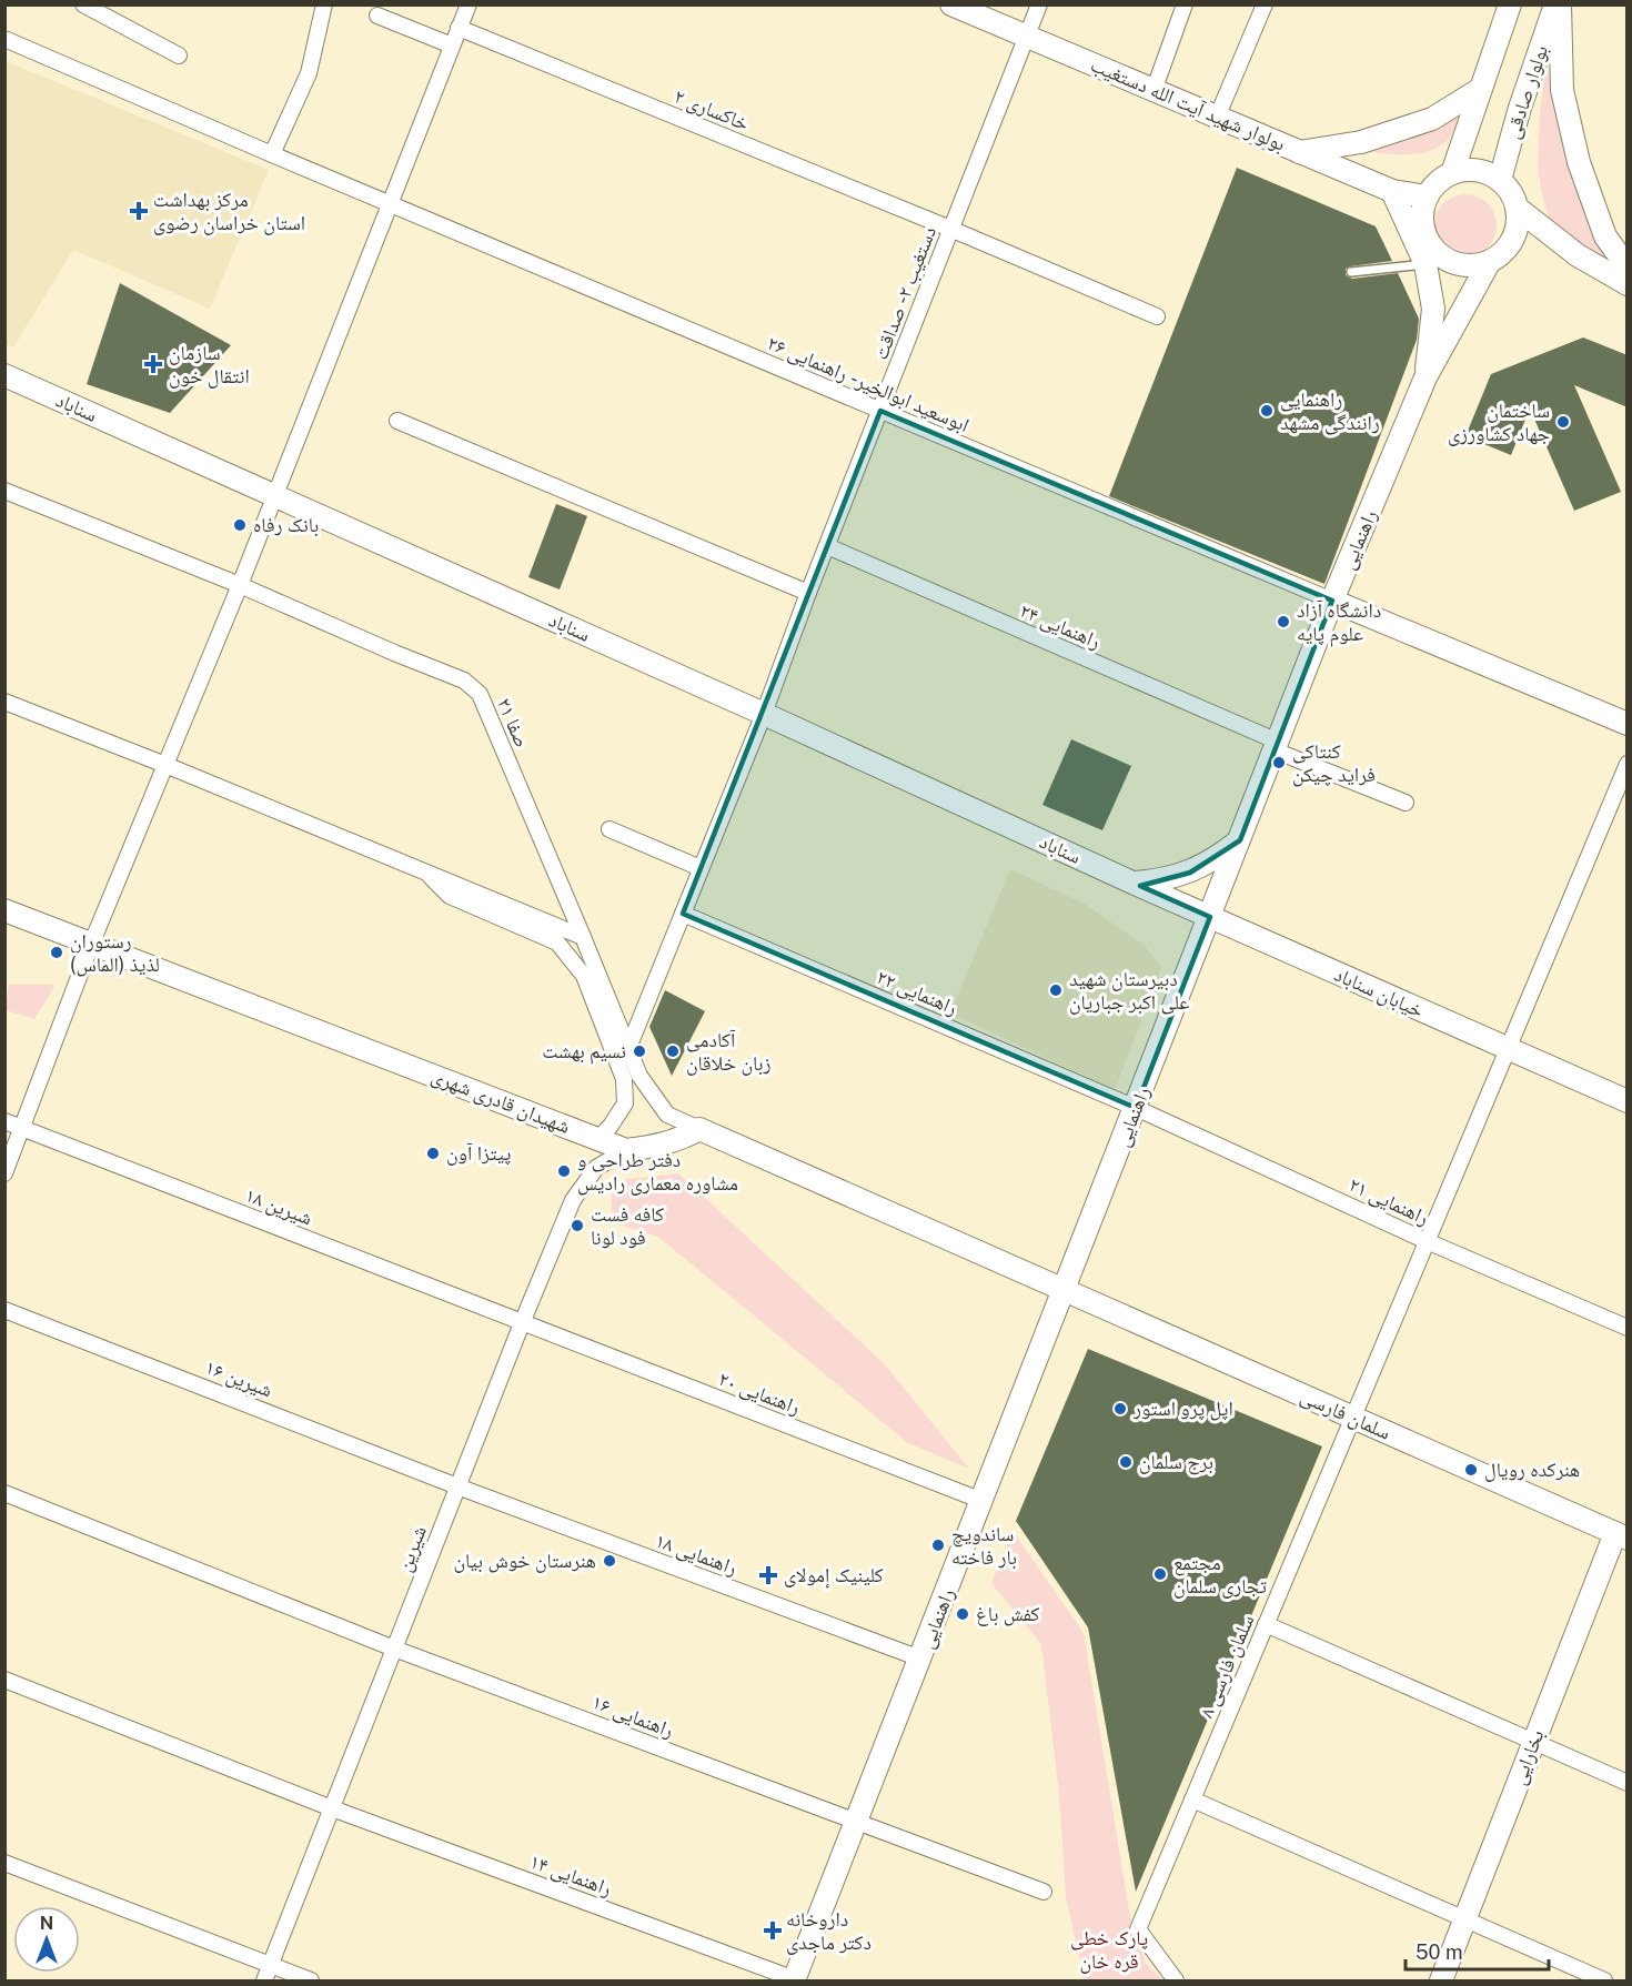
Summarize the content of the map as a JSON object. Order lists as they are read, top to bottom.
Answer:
{
  "streets": {
    "main road": [
      "بولوار صادقی",
      "بولوار شهید آیت الله دستغیب",
      "سناباد",
      "راهنمایی",
      "خیابان سناباد",
      "شهیدان قادری شهری",
      "سلمان فارسی",
      "بخارایی"
    ],
    "street": [
      "خاکساری ۲",
      "دستغیب ۲ - صداقت",
      "ابوسعید ابوالخیر - راهنمایی ۲۶",
      "راهنمایی ۲۴",
      "صفا ۲۱",
      "راهنمایی ۲۲",
      "راهنمایی ۲۱",
      "شیرین ۱۸",
      "شیرین ۱۶",
      "راهنمایی ۲۰",
      "شیرین",
      "راهنمایی ۱۸",
      "سلمان فارسی ۸",
      "راهنمایی ۱۶",
      "راهنمایی ۱۴"
    ]
  },
  "crossings": [
    ["بولوار صادقی", "بولوار شهید آیت الله دستغیب"],
    ["بولوار صادقی", "راهنمایی"],
    ["بولوار شهید آیت الله دستغیب", "دستغیب ۲ - صداقت"],
    ["بولوار شهید آیت الله دستغیب", "راهنمایی"],
    ["خاکساری ۲", "دستغیب ۲ - صداقت"],
    ["دستغیب ۲ - صداقت", "ابوسعید ابوالخیر - راهنمایی ۲۶"],
    ["دستغیب ۲ - صداقت", "سناباد"],
    ["دستغیب ۲ - صداقت", "راهنمایی ۲۴"],
    ["ابوسعید ابوالخیر - راهنمایی ۲۶", "راهنمایی"],
    ["سناباد", "خیابان سناباد"],
    ["راهنمایی", "راهنمایی ۲۴"],
    ["راهنمایی", "راهنمایی ۲۲"],
    ["راهنمایی", "خیابان سناباد"],
    ["راهنمایی", "راهنمایی ۲۱"],
    ["راهنمایی", "راهنمایی ۲۰"],
    ["راهنمایی", "سلمان فارسی"],
    ["راهنمایی", "راهنمایی ۱۸"],
    ["راهنمایی", "راهنمایی ۱۶"],
    ["راهنمایی", "راهنمایی ۱۴"],
    ["صفا ۲۱", "شهیدان قادری شهری"],
    ["راهنمایی ۲۲", "راهنمایی ۲۱"],
    ["خیابان سناباد", "سلمان فارسی ۸"],
    ["شهیدان قادری شهری", "شیرین"],
    ["راهنمایی ۲۱", "سلمان فارسی ۸"],
    ["شیرین ۱۸", "راهنمایی ۲۰"],
    ["شیرین ۱۸", "شیرین"],
    ["شیرین ۱۶", "شیرین"],
    ["شیرین ۱۶", "راهنمایی ۱۸"],
    ["راهنمایی ۲۰", "شیرین"],
    ["سلمان فارسی", "سلمان فارسی ۸"],
    ["سلمان فارسی", "بخارایی"],
    ["شیرین", "راهنمایی ۱۸"],
    ["شیرین", "راهنمایی ۱۶"],
    ["شیرین", "راهنمایی ۱۴"]
  ],
  "parks": ["پارک خطی قره خان"],
  "places": {
    "health": [
      "مرکز بهداشت استان خراسان رضوی",
      "سازمان انتقال خون",
      "کلینیک إمولای",
      "داروخانه دکتر ماجدی"
    ],
    "other": [
      "راهنمایی رانندگی مشهد",
      "ساختمان جهاد کشاورزی",
      "بانک رفاه",
      "دانشگاه آزاد علوم پایه",
      "کنتاکی فراید چیکن",
      "رستوران لذیذ (الماس)",
      "دبیرستان شهید علی اکبر جباریان",
      "نسیم بهشت",
      "آکادمی زبان خلاقان",
      "پیتزا آون",
      "دفتر طراحی و مشاوره معماری رادیس",
      "کافه فست فود لونا",
      "اپل پرو استور",
      "برج سلمان",
      "هنرکده رویال",
      "ساندویچ بار فاخته",
      "هنرستان خوش بیان",
      "مجتمع تجاری سلمان",
      "کفش باغ"
    ]
  },
  "scale_bar": "50 m",
  "north": "top"
}
